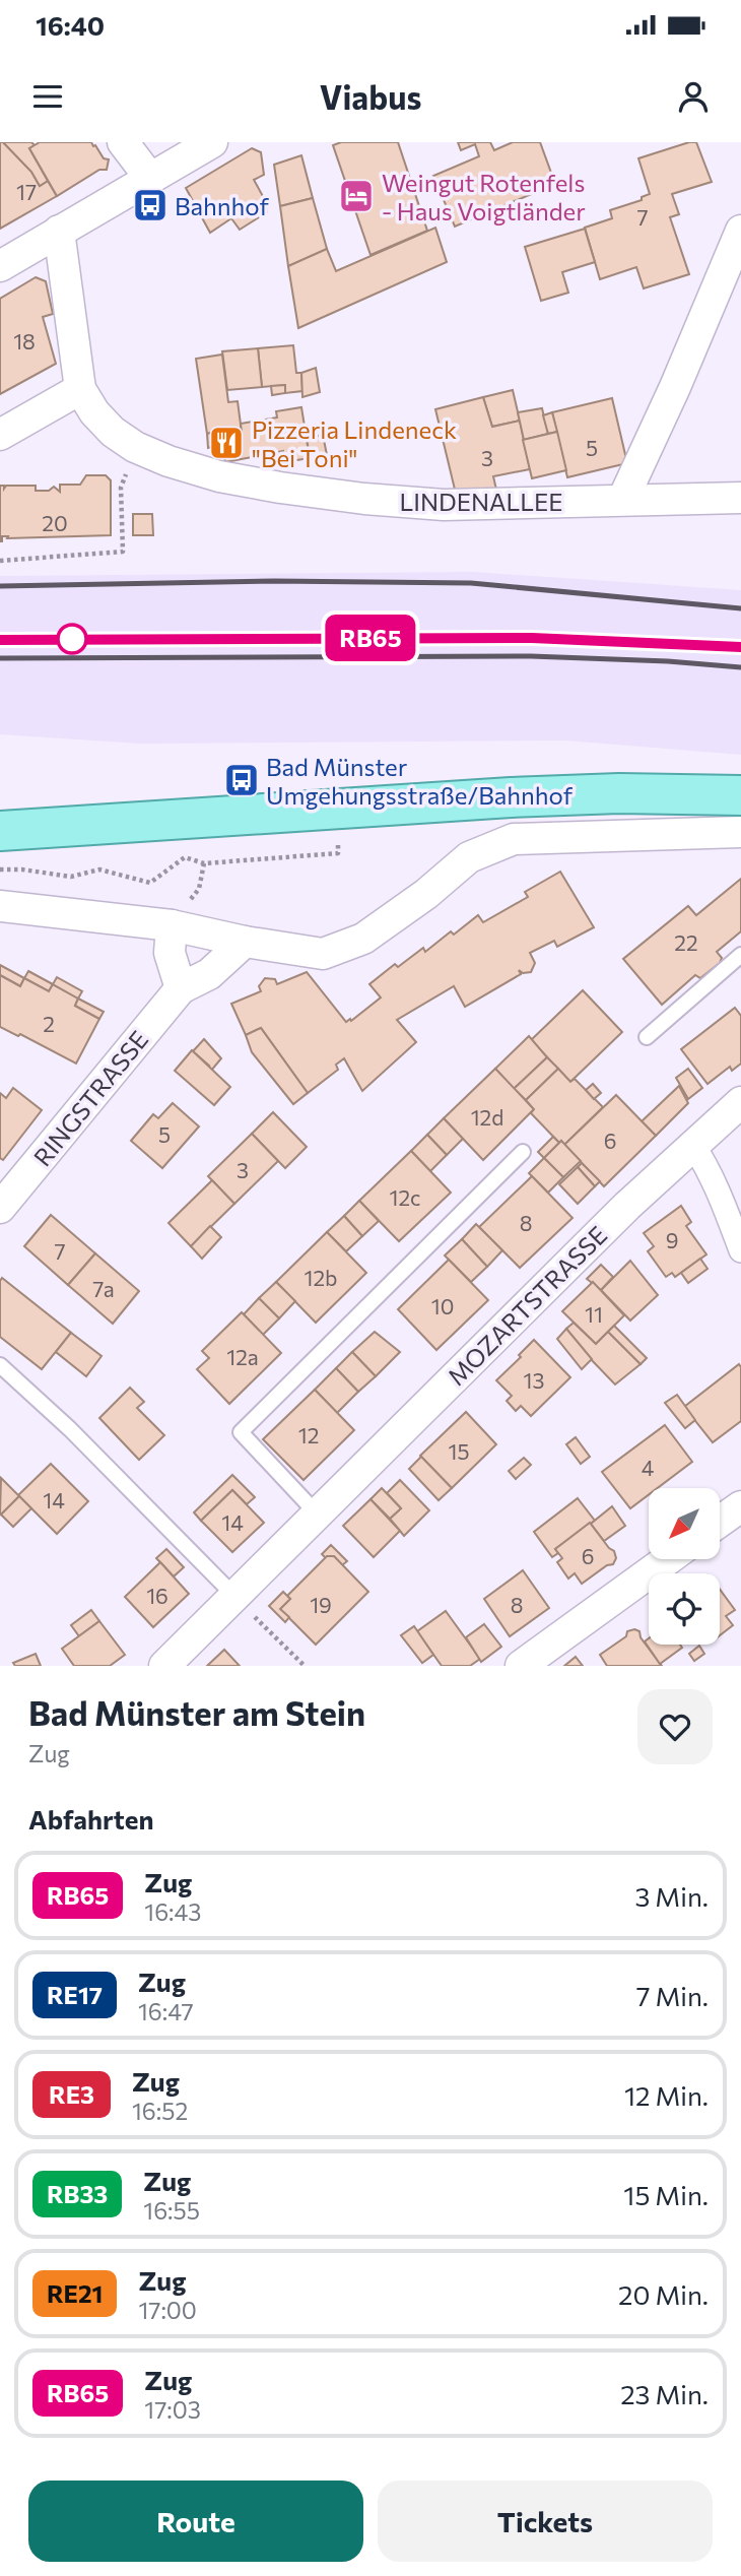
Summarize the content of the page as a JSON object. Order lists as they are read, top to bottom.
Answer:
{
  "streets": {
    "street": ["LINDENALLEE", "RINGSTRASSE", "MOZARTSTRASSE"]
  },
  "places": {
    "hotel": ["Weingut Rotenfels - Haus Voigtländer"],
    "bus stop": ["Bahnhof", "Bad Münster Umgehungsstraße/Bahnhof"],
    "restaurant": ["Pizzeria Lindeneck \"Bei Toni\""]
  },
  "house_numbers": [
    "17",
    "7",
    "18",
    "5",
    "3",
    "20",
    "22",
    "2",
    "12d",
    "5",
    "6",
    "3",
    "12c",
    "8",
    "9",
    "7",
    "12b",
    "7a",
    "10",
    "11",
    "12a",
    "13",
    "12",
    "15",
    "4",
    "14",
    "14",
    "6",
    "16",
    "19",
    "8"
  ],
  "north": "bottom left",
  "page": {
    "status": "16:40",
    "header": "Viabus",
    "on_map": "RB65",
    "heading": [
      ["Bad Münster am Stein", "Zug"],
      "Abfahrten"
    ],
    "list": [
      {
        "mark": "RB65",
        "name": "Zug",
        "note": "16:43",
        "value": "3 Min."
      },
      {
        "mark": "RE17",
        "name": "Zug",
        "note": "16:47",
        "value": "7 Min."
      },
      {
        "mark": "RE3",
        "name": "Zug",
        "note": "16:52",
        "value": "12 Min."
      },
      {
        "mark": "RB33",
        "name": "Zug",
        "note": "16:55",
        "value": "15 Min."
      },
      {
        "mark": "RE21",
        "name": "Zug",
        "note": "17:00",
        "value": "20 Min."
      },
      {
        "mark": "RB65",
        "name": "Zug",
        "note": "17:03",
        "value": "23 Min."
      }
    ],
    "buttons": ["Route", "Tickets"]
  }
}
